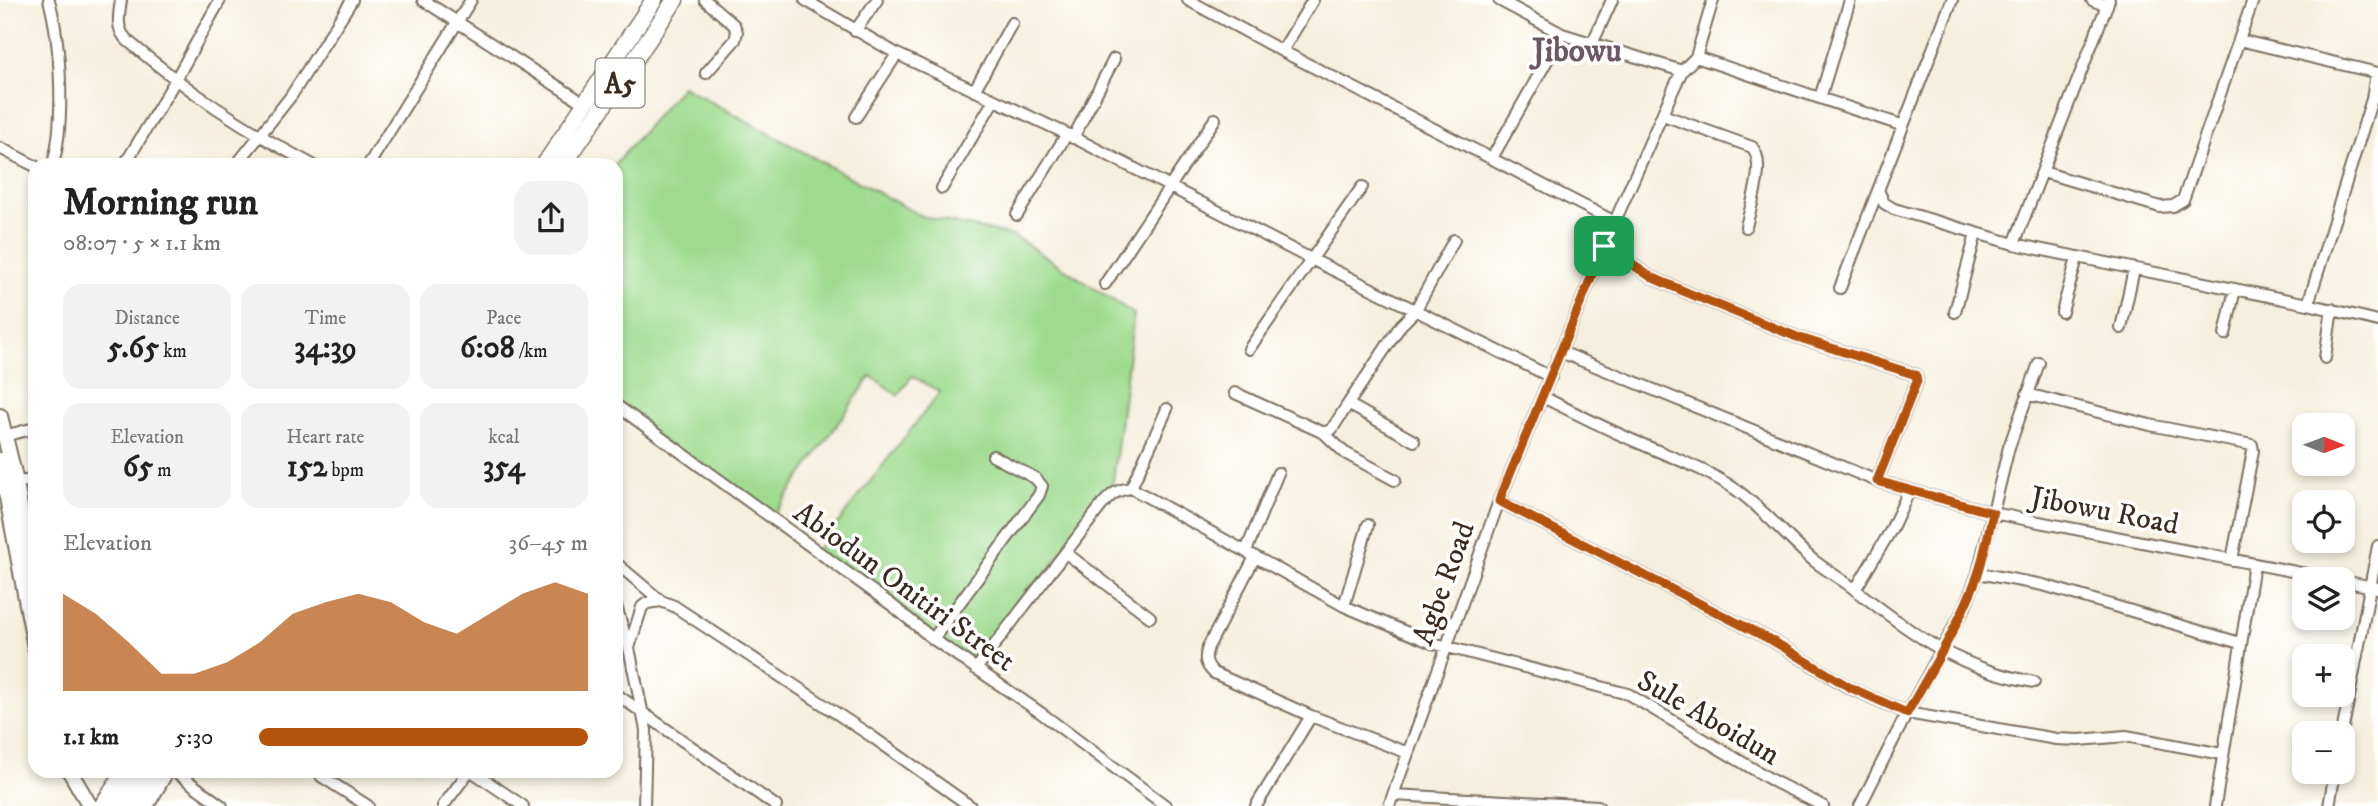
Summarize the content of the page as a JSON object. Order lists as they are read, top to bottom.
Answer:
{
  "streets": {
    "highway": ["A5"],
    "street": [
      "Jibowu Road",
      "Agbe Road",
      "Abiodun Onitiri Street",
      "Sule Aboidun"
    ]
  },
  "crossings": [
    ["Jibowu Road", "Agbe Road"],
    ["Agbe Road", "Sule Aboidun"]
  ],
  "districts": ["Jibowu"],
  "north": "right",
  "page": {
    "heading": ["Morning run", "08:07 · 5 × 1.1 km"],
    "stats": [
      ["Distance", "5.65 km"],
      ["Time", "34:39"],
      ["Pace", "6:08 /km"],
      ["Elevation", "65 m"],
      ["Heart rate", "152 bpm"],
      ["kcal", "354"]
    ],
    "map_buttons": ["+", "−"],
    "chart": ["Elevation", "36–45 m"],
    "list": [
      {
        "name": "1.1 km",
        "note": "5:30"
      }
    ]
  }
}
